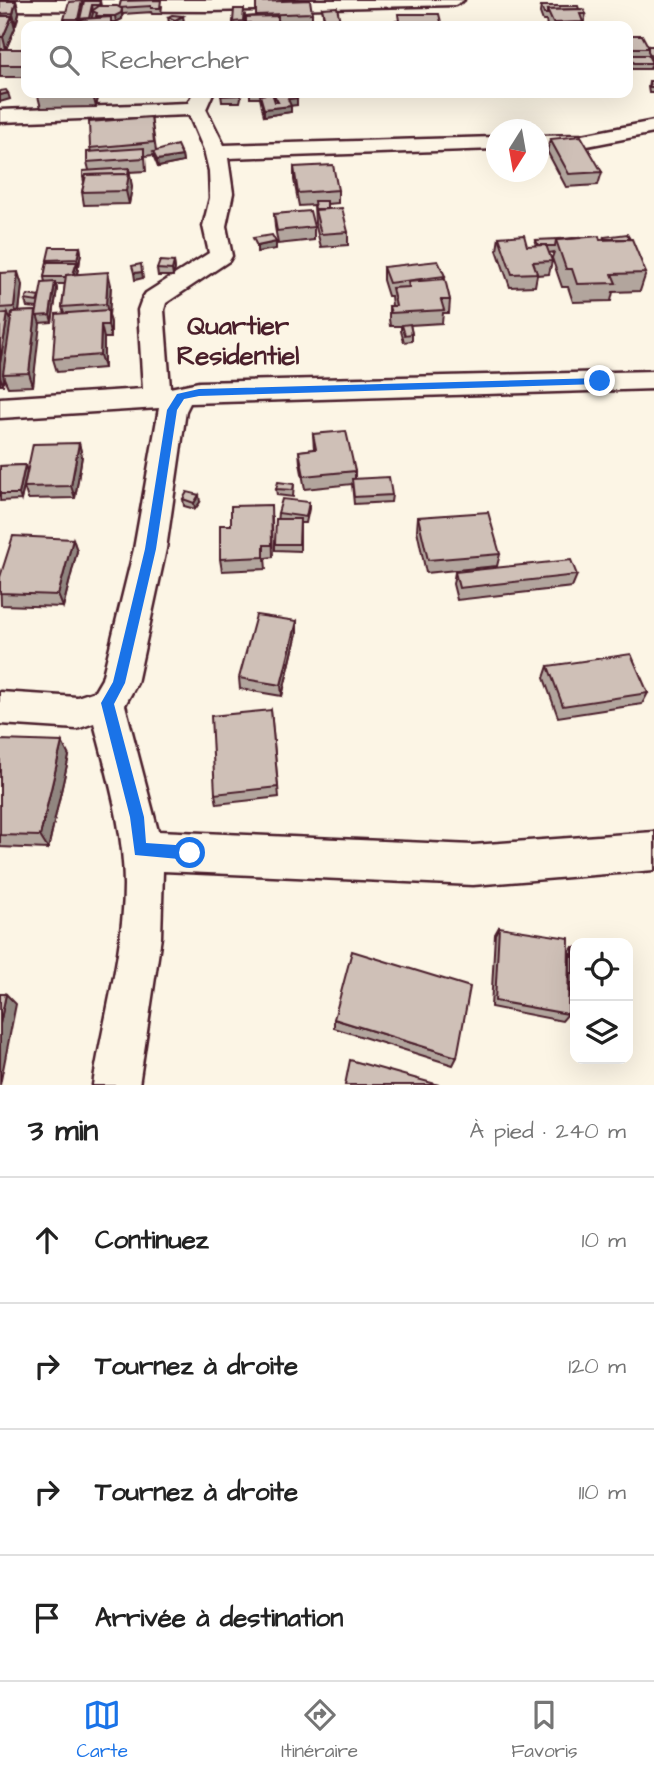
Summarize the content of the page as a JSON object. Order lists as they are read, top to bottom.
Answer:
{
  "districts": ["Quartier Residentiel"],
  "north": "bottom",
  "page": {
    "search": "Rechercher",
    "heading": ["3 min", "À pied · 240 m"],
    "list": [
      ["Continuez", "10 m"],
      ["Tournez à droite", "120 m"],
      ["Tournez à droite", "110 m"],
      "Arrivée à destination"
    ],
    "nav": ["Carte", "Itinéraire", "Favoris"]
  }
}
